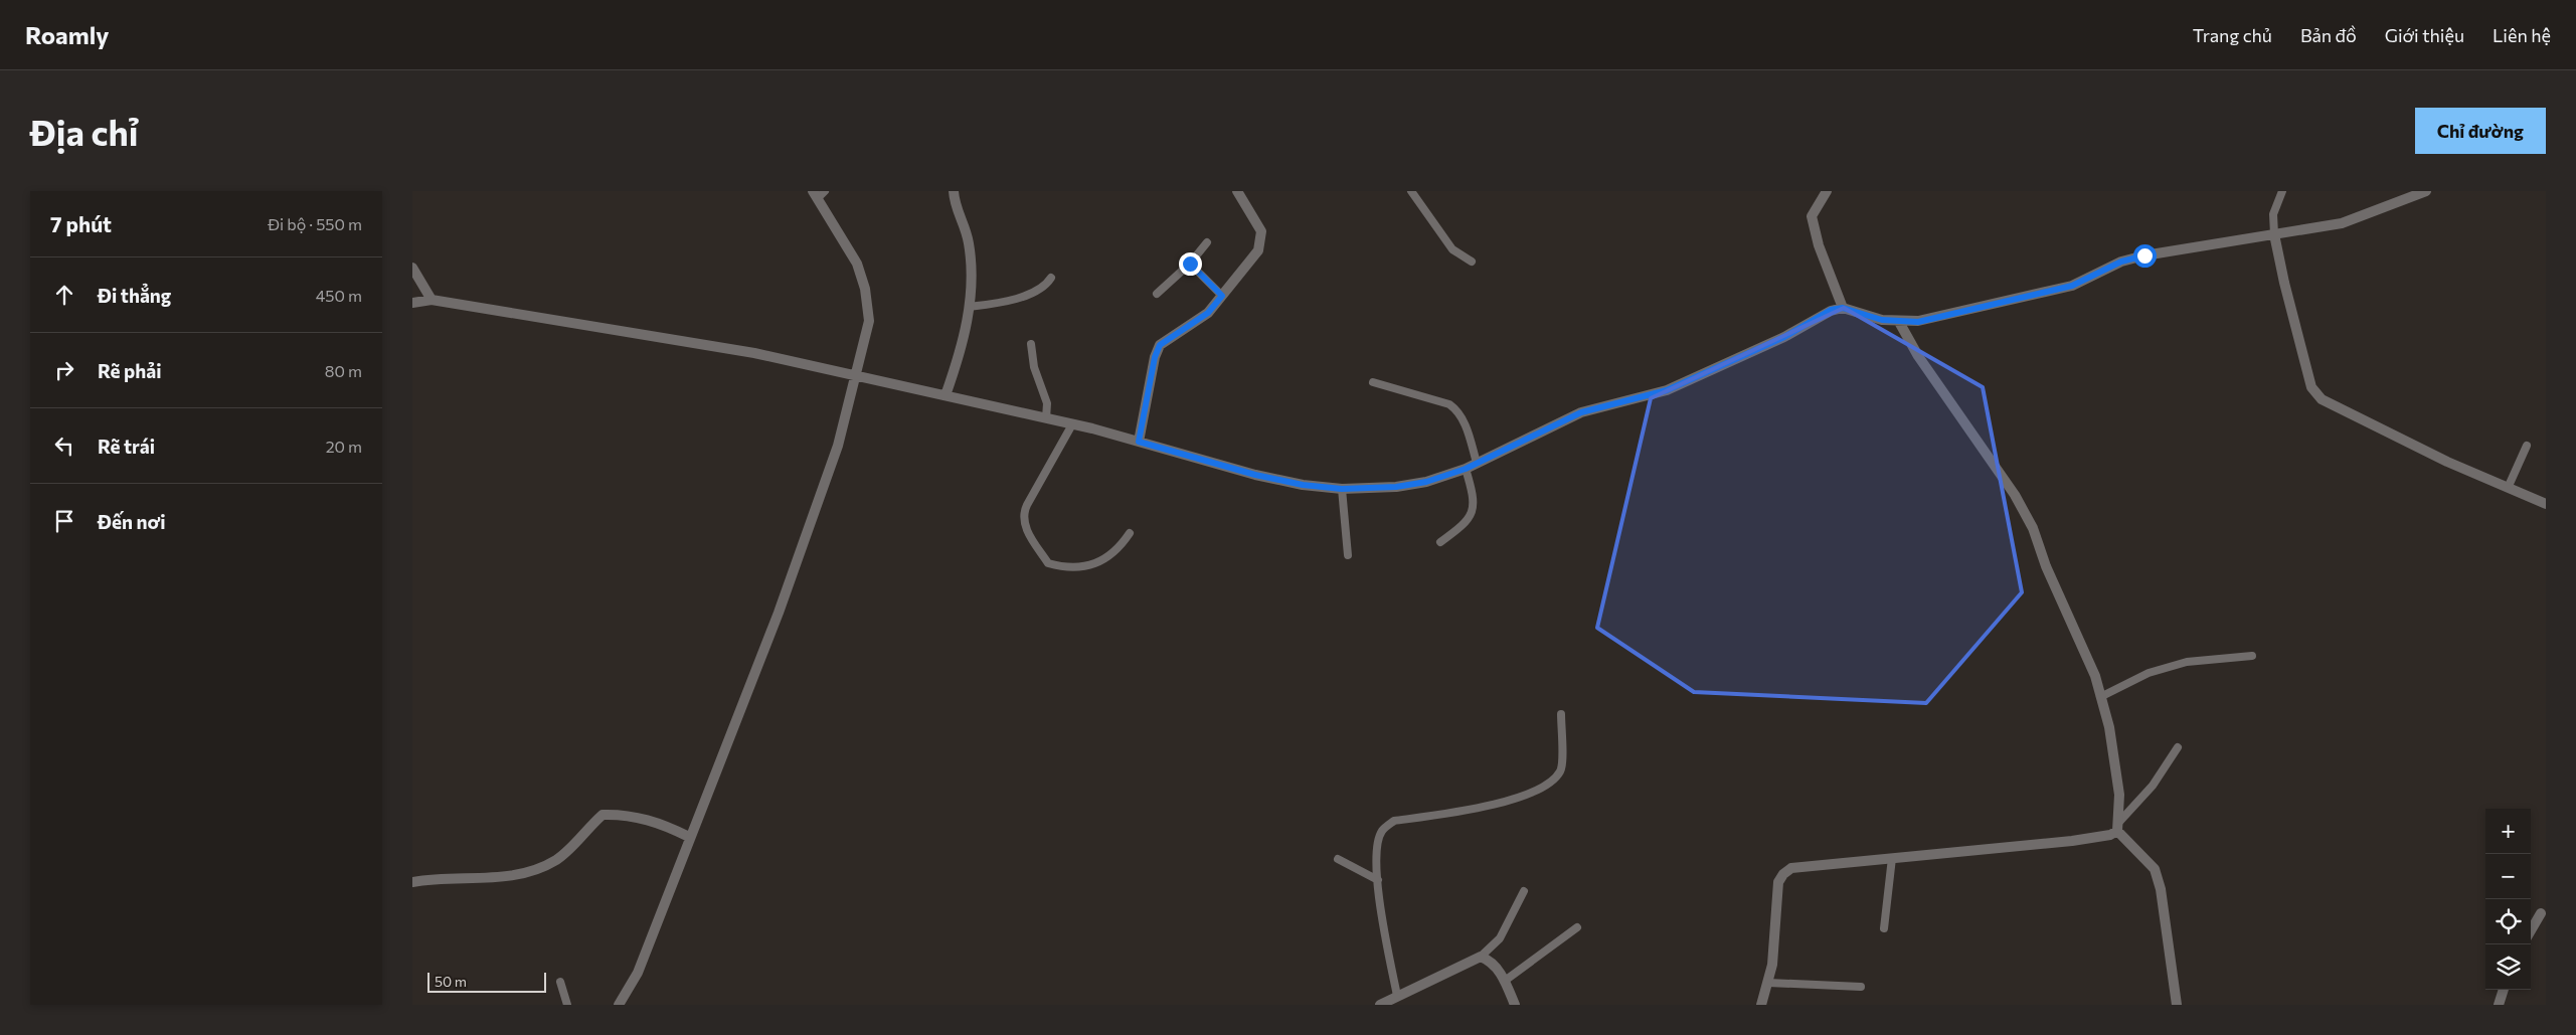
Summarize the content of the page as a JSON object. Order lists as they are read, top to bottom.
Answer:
{
  "scale_bar": "50 m",
  "page": {
    "header": "Roamly",
    "nav": [
      "Trang chủ",
      "Bản đồ",
      "Giới thiệu",
      "Liên hệ"
    ],
    "buttons": "Chỉ đường",
    "title": "Địa chỉ",
    "heading": ["7 phút", "Đi bộ · 550 m"],
    "list": [
      ["Đi thẳng", "450 m"],
      ["Rẽ phải", "80 m"],
      ["Rẽ trái", "20 m"],
      "Đến nơi"
    ],
    "map_buttons": ["+", "−"],
    "scale": "50 m"
  }
}
